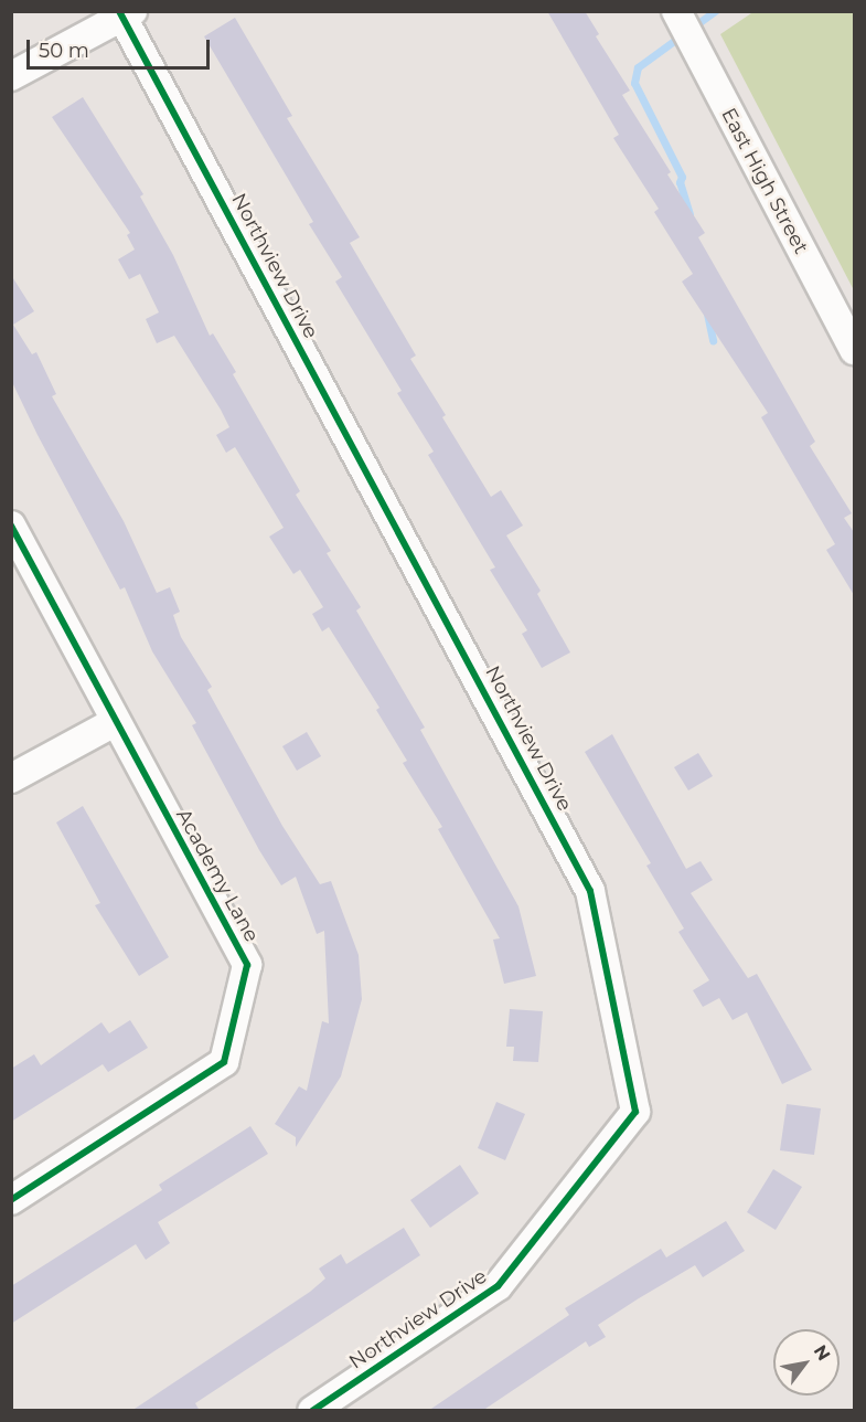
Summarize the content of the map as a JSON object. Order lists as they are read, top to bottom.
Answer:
{
  "streets": {
    "street": ["East High Street", "Northview Drive", "Academy Lane"]
  },
  "scale_bar": "50 m",
  "north": "top right"
}
